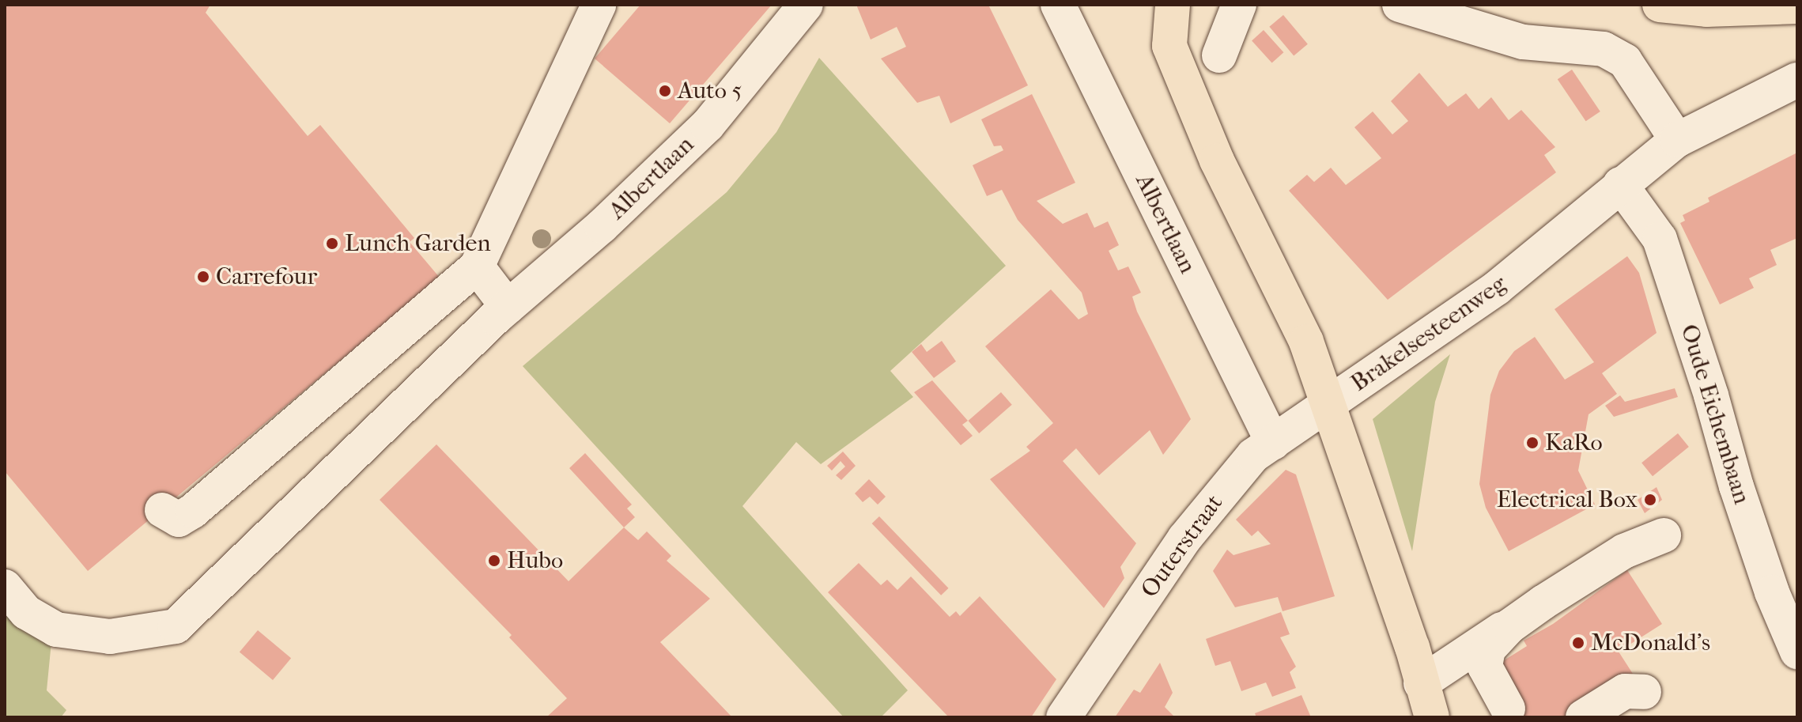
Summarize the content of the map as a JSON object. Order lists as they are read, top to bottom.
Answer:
{
  "streets": {
    "main road": ["Brakelsesteenweg"],
    "street": ["Albertlaan", "Oude Eichembaan", "Outerstraat"]
  },
  "crossings": [
    ["Albertlaan", "Outerstraat"],
    ["Brakelsesteenweg", "Oude Eichembaan"],
    ["Brakelsesteenweg", "Outerstraat"]
  ],
  "places": [
    "Auto 5",
    "Lunch Garden",
    "Carrefour",
    "KaRo",
    "Electrical Box",
    "Hubo",
    "McDonald's"
  ]
}
